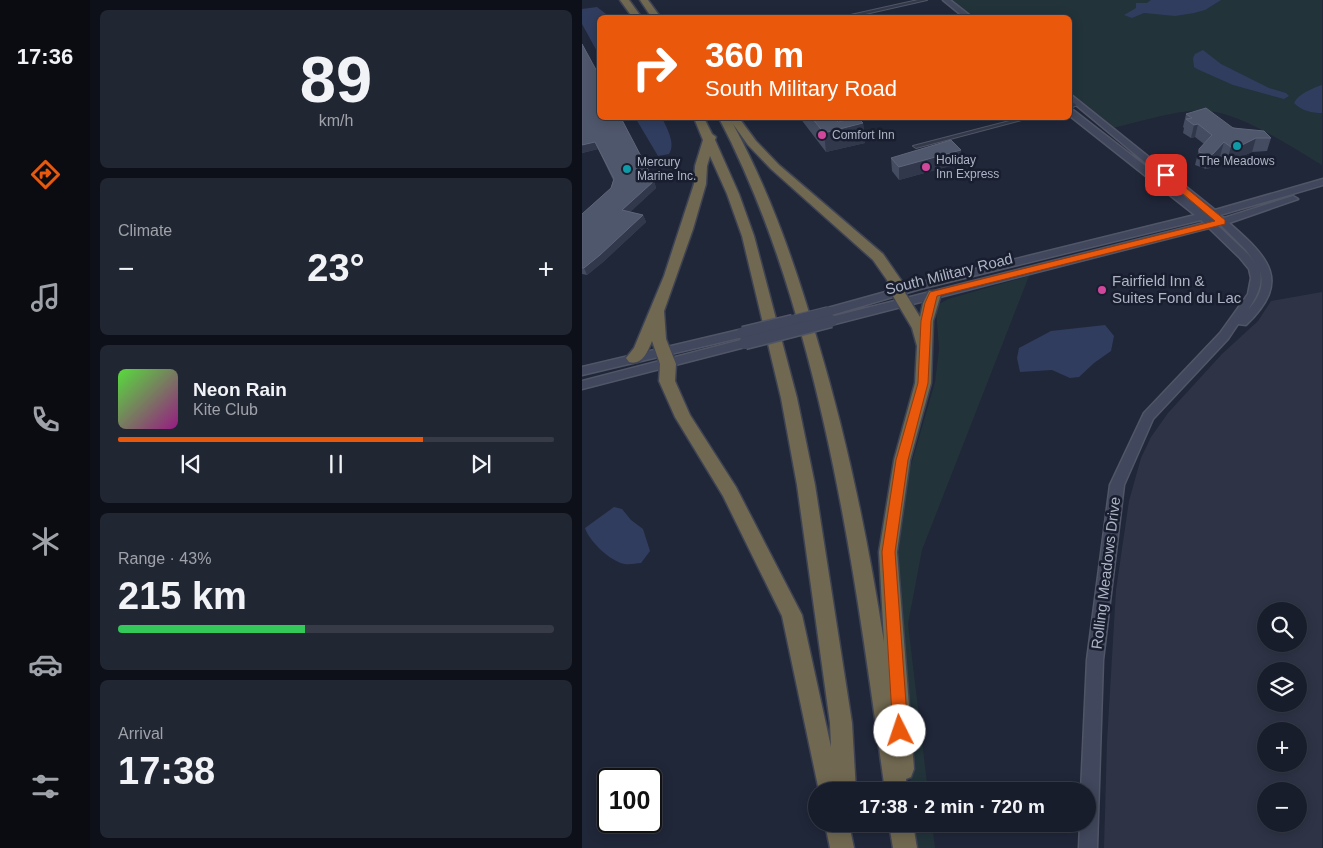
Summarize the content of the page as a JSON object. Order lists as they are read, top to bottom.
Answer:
{
  "streets": {
    "main road": ["South Military Road", "Rolling Meadows Drive"]
  },
  "crossings": [
    ["South Military Road", "Rolling Meadows Drive"]
  ],
  "places": [
    "Comfort Inn",
    "The Meadows",
    "Holiday Inn Express",
    "Mercury Marine Inc.",
    "Fairfield Inn & Suites Fond du Lac"
  ],
  "page": {
    "tabs": "17:36",
    "tile": [
      ["89", "km/h"],
      "Climate",
      ["Range · 43%", "215 km"],
      ["Arrival", "17:38"]
    ],
    "turn": ["360 m", "South Military Road"],
    "heat": ["−", "23°", "+"],
    "song": ["Neon Rain", "Kite Club"],
    "map_buttons": ["+", "−"],
    "limit": "100",
    "trip": "17:38 · 2 min · 720 m"
  }
}
